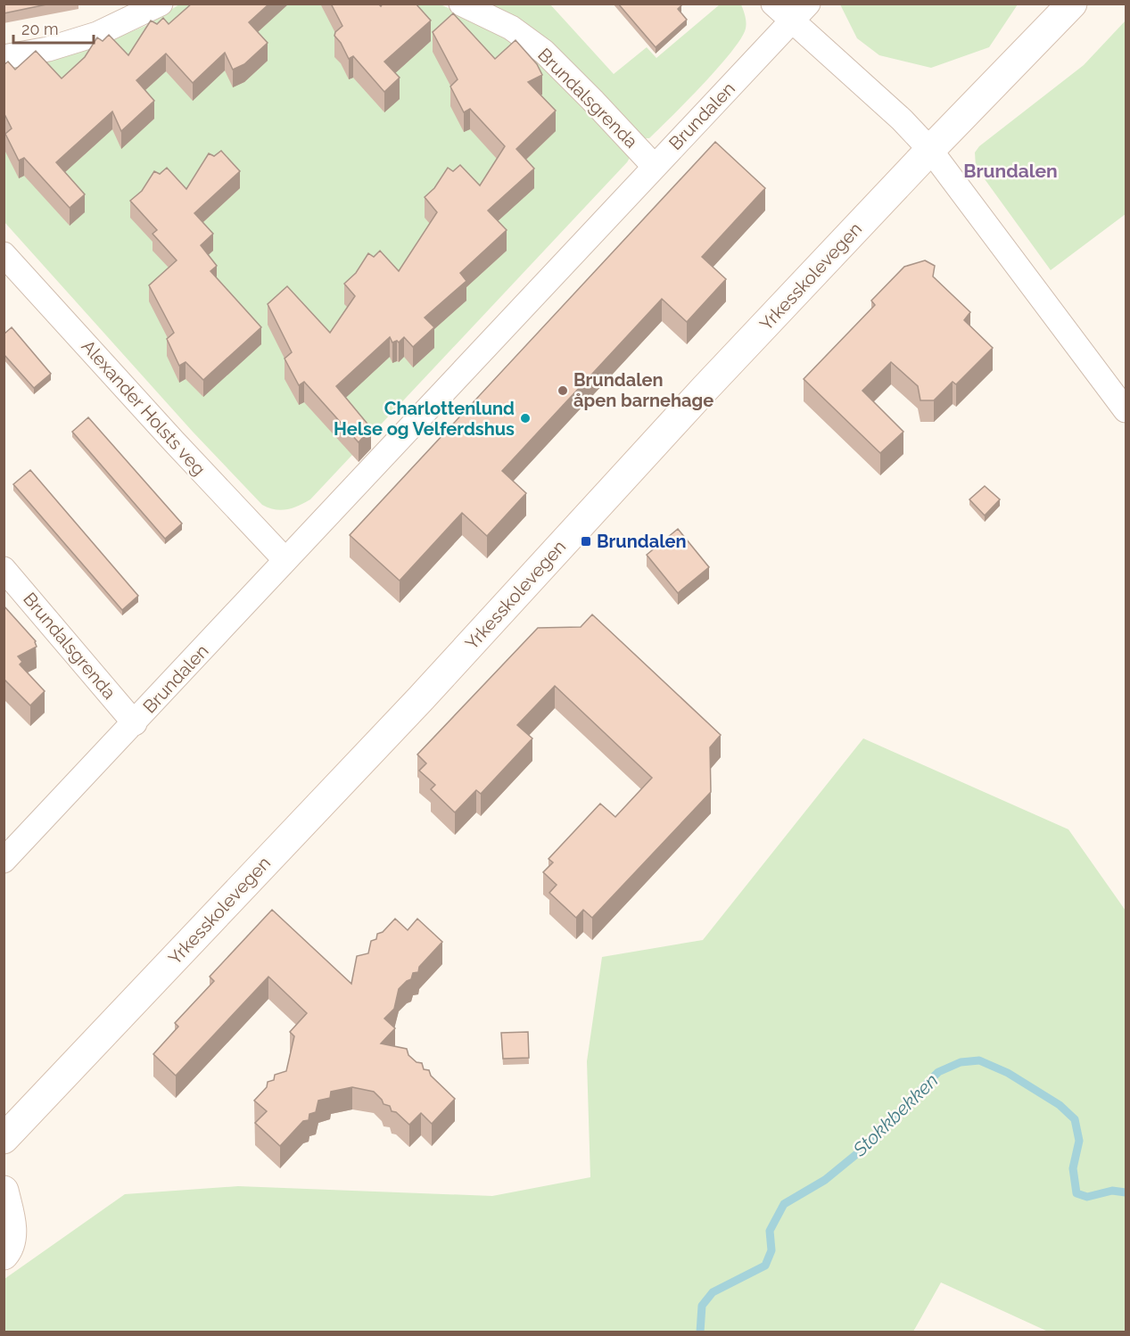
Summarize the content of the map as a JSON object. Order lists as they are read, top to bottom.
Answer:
{
  "streets": {
    "street": [
      "Brundalsgrenda",
      "Brundalen",
      "Yrkesskolevegen",
      "Alexander Holsts veg"
    ]
  },
  "crossings": [
    ["Brundalsgrenda", "Brundalen"],
    ["Brundalen", "Alexander Holsts veg"]
  ],
  "districts": ["Brundalen"],
  "water": ["Stokkbekken"],
  "places": {
    "other": ["Brundalen åpen barnehage", "Charlottenlund Helse og Velferdshus"],
    "transit": ["Brundalen"]
  },
  "scale_bar": "20 m"
}
